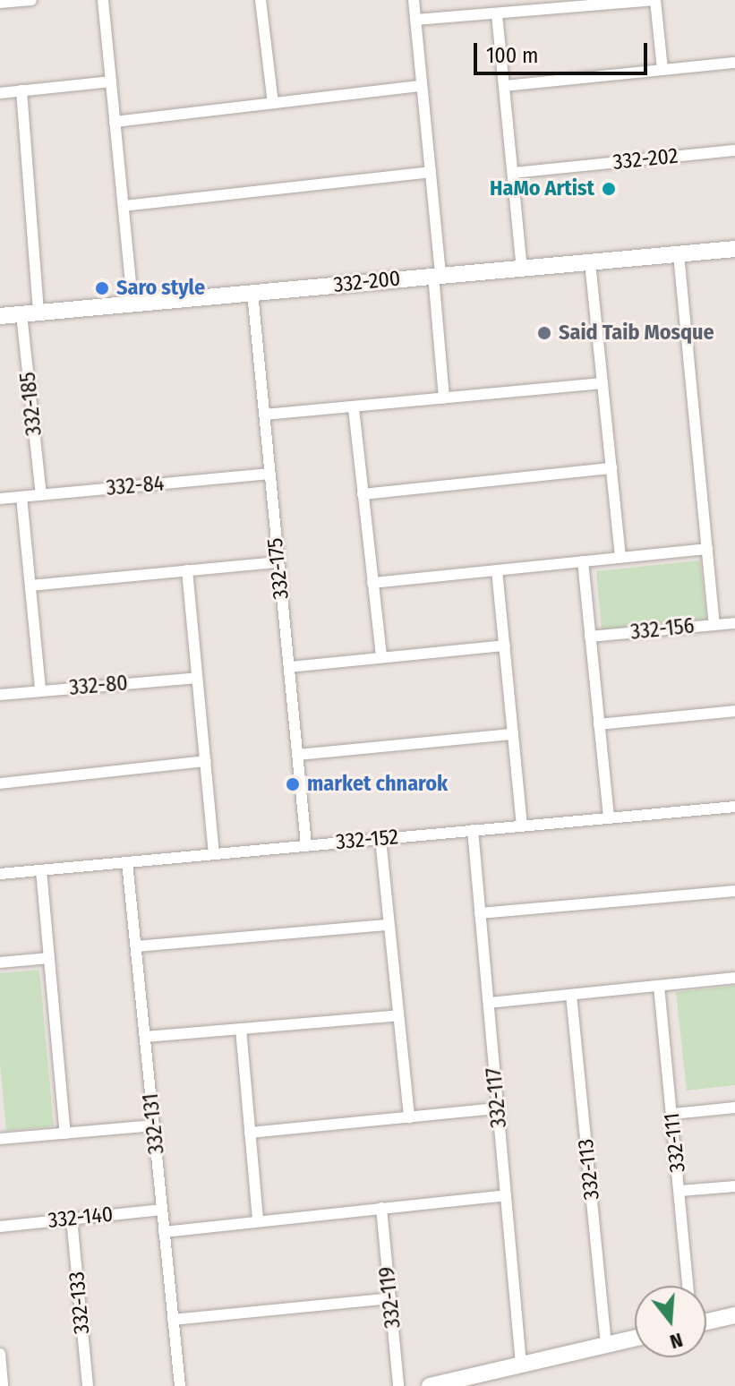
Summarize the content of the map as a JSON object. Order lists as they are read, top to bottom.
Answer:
{
  "streets": {
    "street": [
      "332-202",
      "332-200",
      "332-185",
      "332-84",
      "332-175",
      "332-156",
      "332-80",
      "332-152",
      "332-117",
      "332-131",
      "332-111",
      "332-113",
      "332-140",
      "332-119",
      "332-133"
    ]
  },
  "crossings": [
    ["332-200", "332-185"],
    ["332-200", "332-175"],
    ["332-185", "332-84"],
    ["332-84", "332-175"],
    ["332-175", "332-152"],
    ["332-152", "332-117"],
    ["332-152", "332-131"],
    ["332-131", "332-140"],
    ["332-140", "332-133"]
  ],
  "places": [
    "HaMo Artist",
    "Saro style",
    "Said Taib Mosque",
    "market chnarok"
  ],
  "scale_bar": "100 m",
  "north": "bottom"
}
